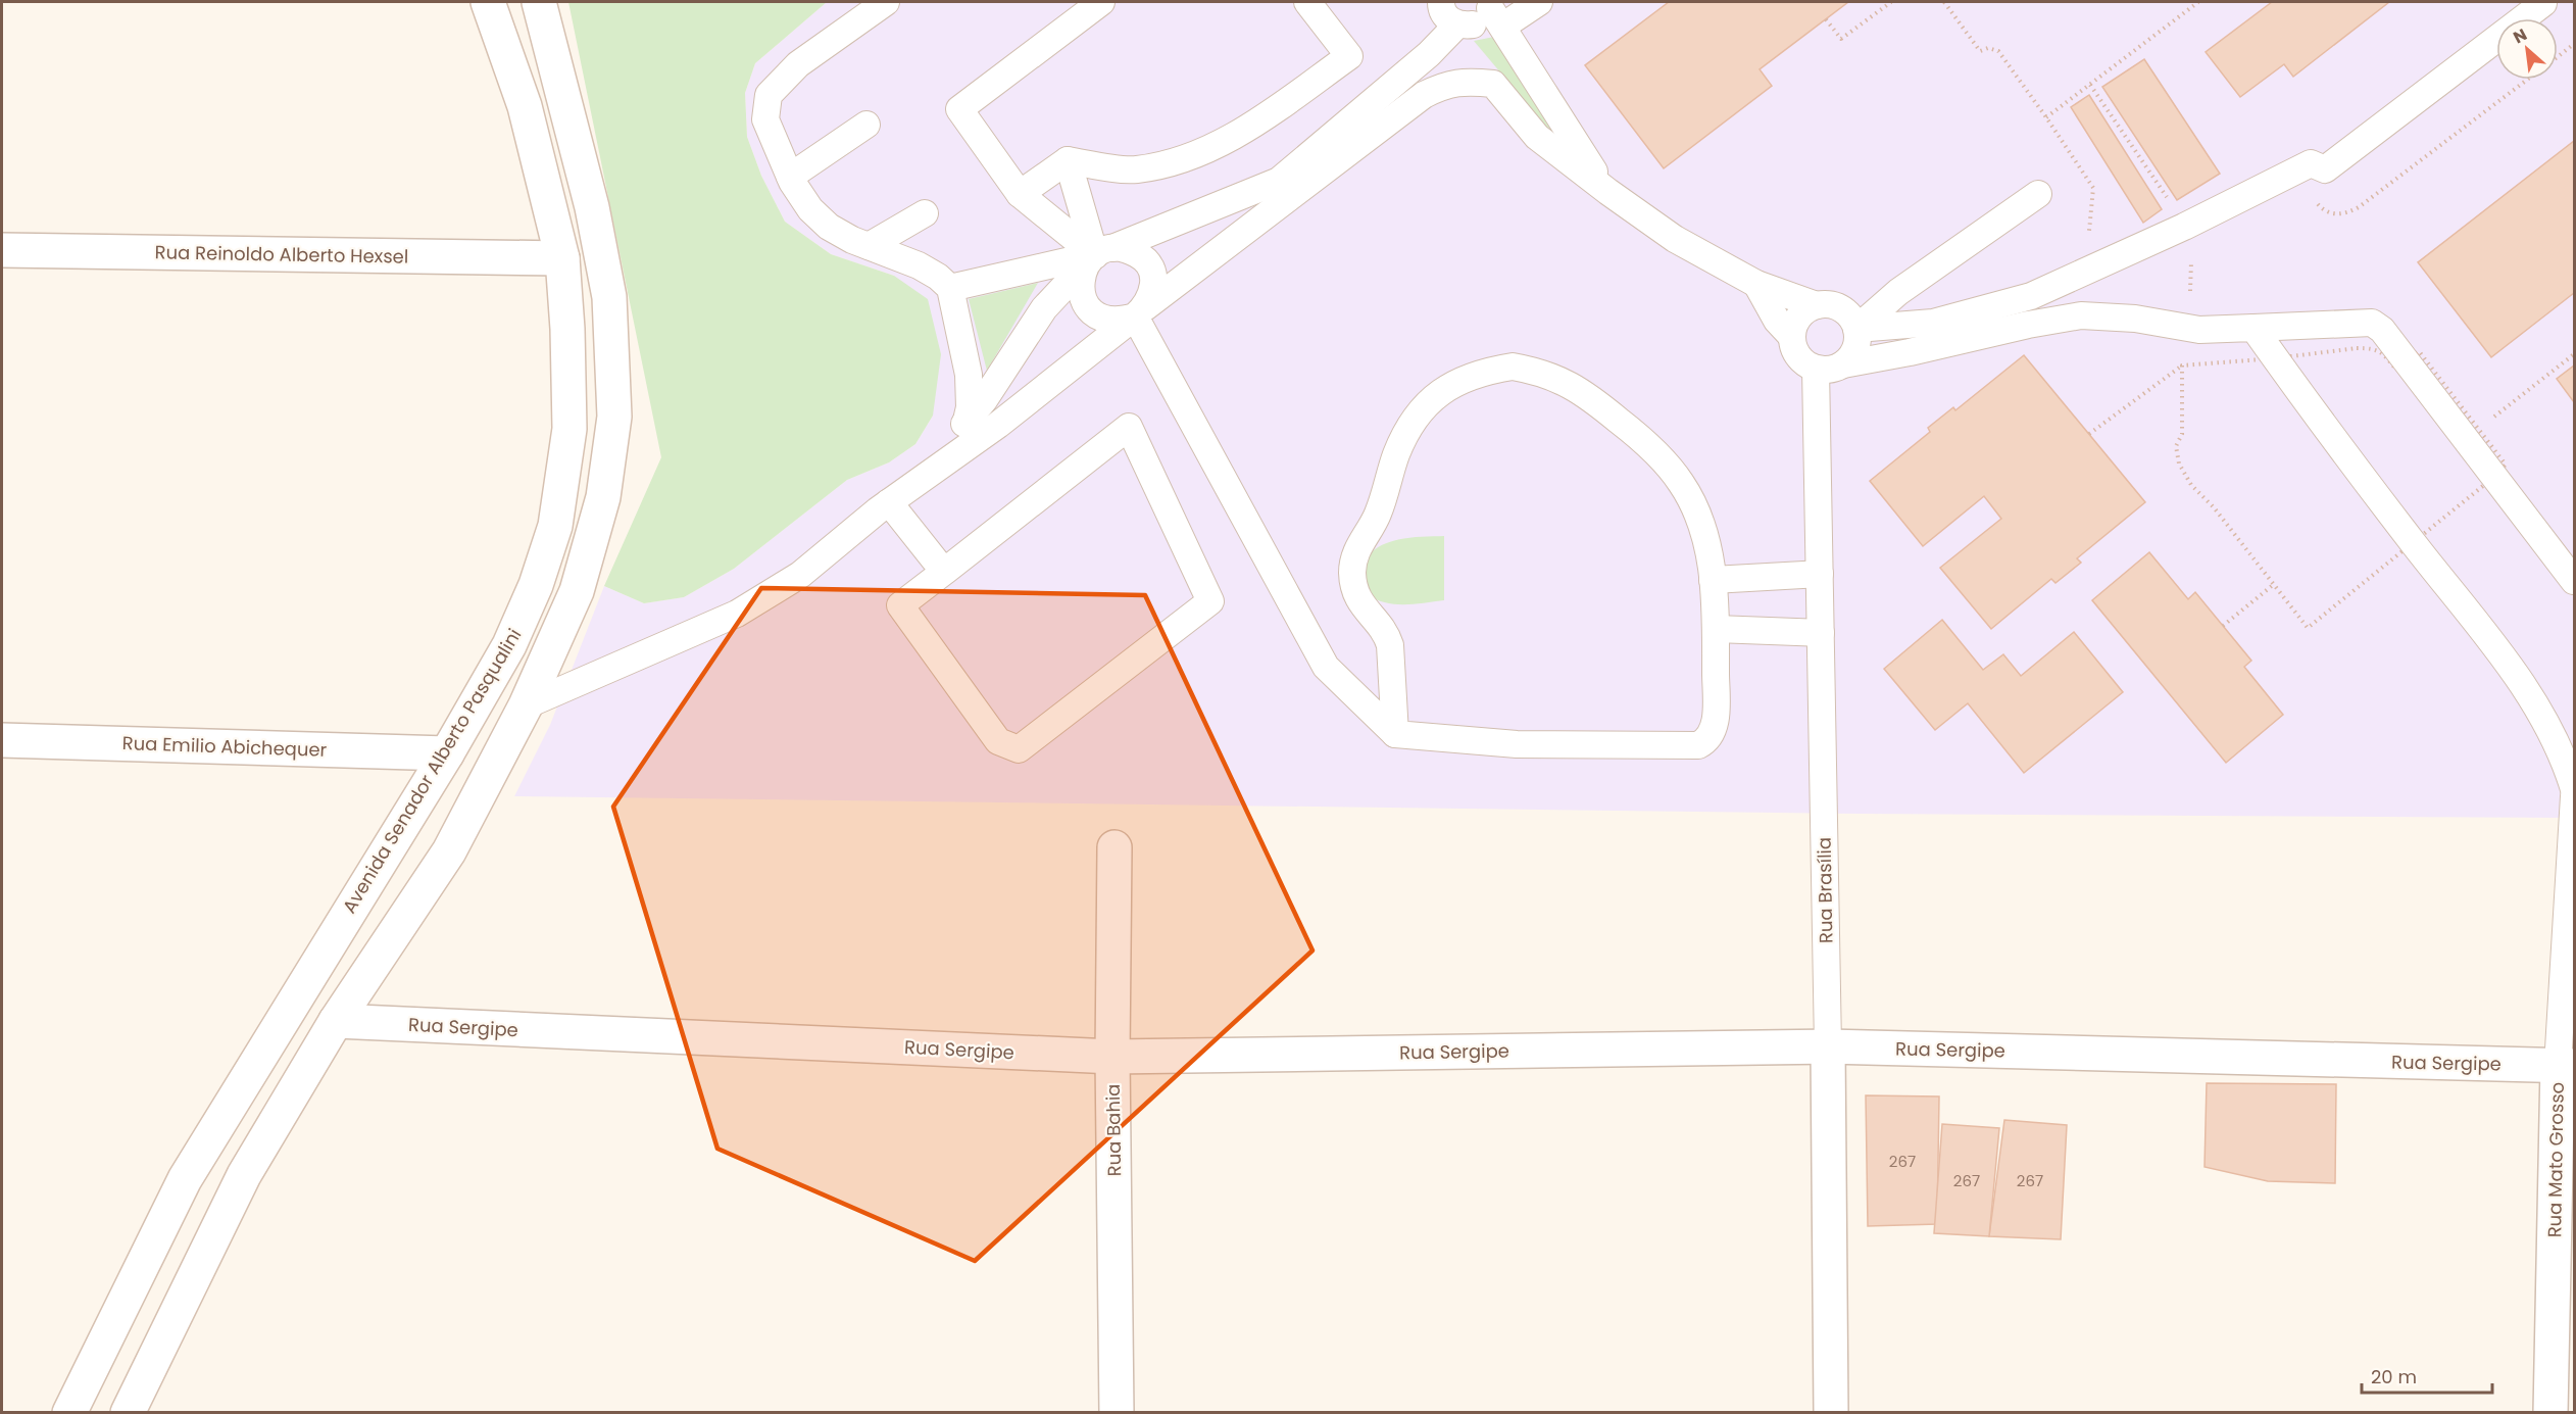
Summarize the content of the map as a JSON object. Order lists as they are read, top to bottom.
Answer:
{
  "streets": {
    "street": [
      "Rua Reinoldo Alberto Hexsel",
      "Rua Emilio Abichequer",
      "Avenida Senador Alberto Pasqualini",
      "Rua Brasília",
      "Rua Sergipe",
      "Rua Bahia",
      "Rua Mato Grosso"
    ]
  },
  "crossings": [
    ["Rua Reinoldo Alberto Hexsel", "Avenida Senador Alberto Pasqualini"],
    ["Rua Emilio Abichequer", "Avenida Senador Alberto Pasqualini"],
    ["Rua Brasília", "Rua Sergipe"],
    ["Rua Sergipe", "Rua Bahia"],
    ["Rua Sergipe", "Rua Mato Grosso"]
  ],
  "house_numbers": ["267", "267", "267"],
  "scale_bar": "20 m",
  "north": "top left"
}
